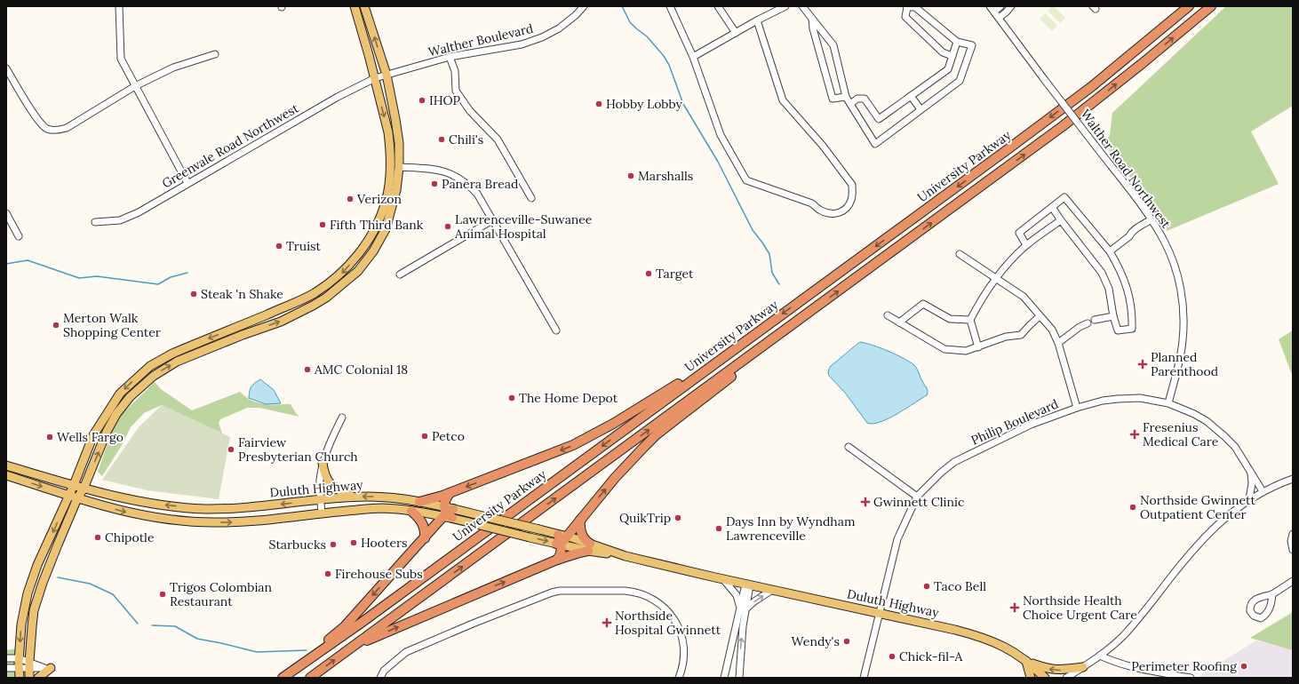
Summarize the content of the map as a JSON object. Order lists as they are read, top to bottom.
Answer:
{
  "streets": {
    "highway": ["University Parkway"],
    "main road": ["Duluth Highway"],
    "street": [
      "Walther Boulevard",
      "Greenvale Road Northwest",
      "Walther Road Northwest",
      "Philip Boulevard"
    ]
  },
  "crossings": [
    ["Walther Boulevard", "Greenvale Road Northwest"],
    ["Walther Road Northwest", "Philip Boulevard"],
    ["Philip Boulevard", "Duluth Highway"]
  ],
  "places": {
    "other": [
      "IHOP",
      "Hobby Lobby",
      "Chili's",
      "Marshalls",
      "Panera Bread",
      "Verizon",
      "Fifth Third Bank",
      "Lawrenceville-Suwanee Animal Hospital",
      "Truist",
      "Target",
      "Steak 'n Shake",
      "Merton Walk Shopping Center",
      "AMC Colonial 18",
      "The Home Depot",
      "Petco",
      "Wells Fargo",
      "Fairview Presbyterian Church",
      "Northside Gwinnett Outpatient Center",
      "QuikTrip",
      "Days Inn by Wyndham Lawrenceville",
      "Chipotle",
      "Hooters",
      "Starbucks",
      "Firehouse Subs",
      "Taco Bell",
      "Trigos Colombian Restaurant",
      "Wendy's",
      "Chick-fil-A",
      "Perimeter Roofing"
    ],
    "health": [
      "Planned Parenthood",
      "Fresenius Medical Care",
      "Gwinnett Clinic",
      "Northside Health Choice Urgent Care",
      "Northside Hospital Gwinnett"
    ]
  }
}
